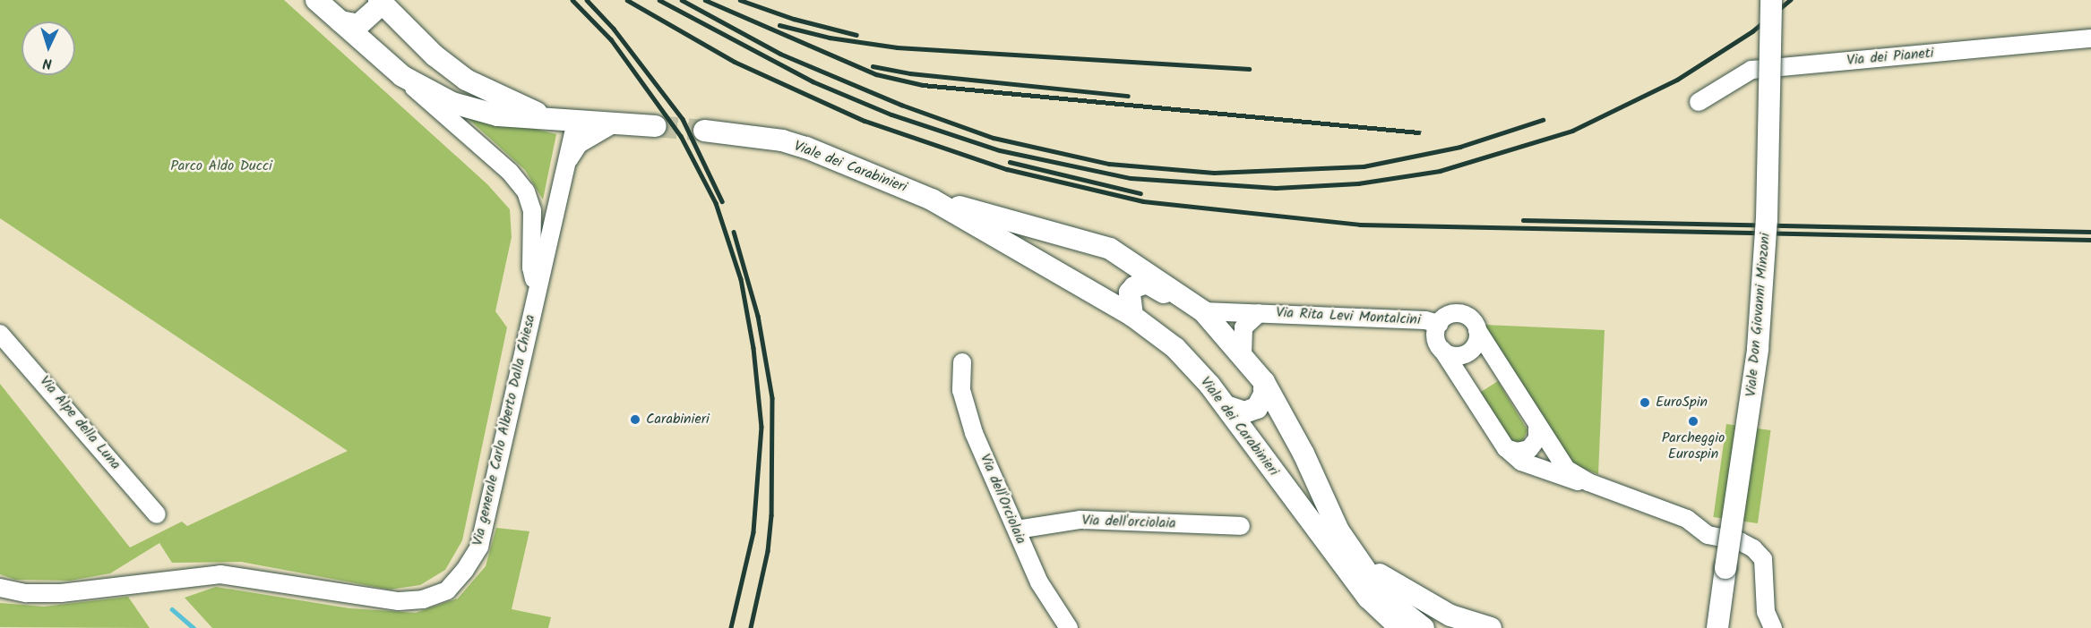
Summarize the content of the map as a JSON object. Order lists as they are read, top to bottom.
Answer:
{
  "streets": {
    "main road": ["Viale dei Carabinieri", "Viale Don Giovanni Minzoni"],
    "street": [
      "Via dei Pianeti",
      "Via Rita Levi Montalcini",
      "Via Alpe della Luna",
      "Via generale Carlo Alberto Dalla Chiesa",
      "Via dell'Orciolaia",
      "Via dell'orciolaia"
    ]
  },
  "crossings": [
    ["Viale dei Carabinieri", "Via Rita Levi Montalcini"],
    ["Via dell'Orciolaia", "Via dell'orciolaia"]
  ],
  "parks": ["Parco Aldo Ducci"],
  "places": ["EuroSpin", "Carabinieri", "Parcheggio Eurospin"],
  "north": "bottom"
}
